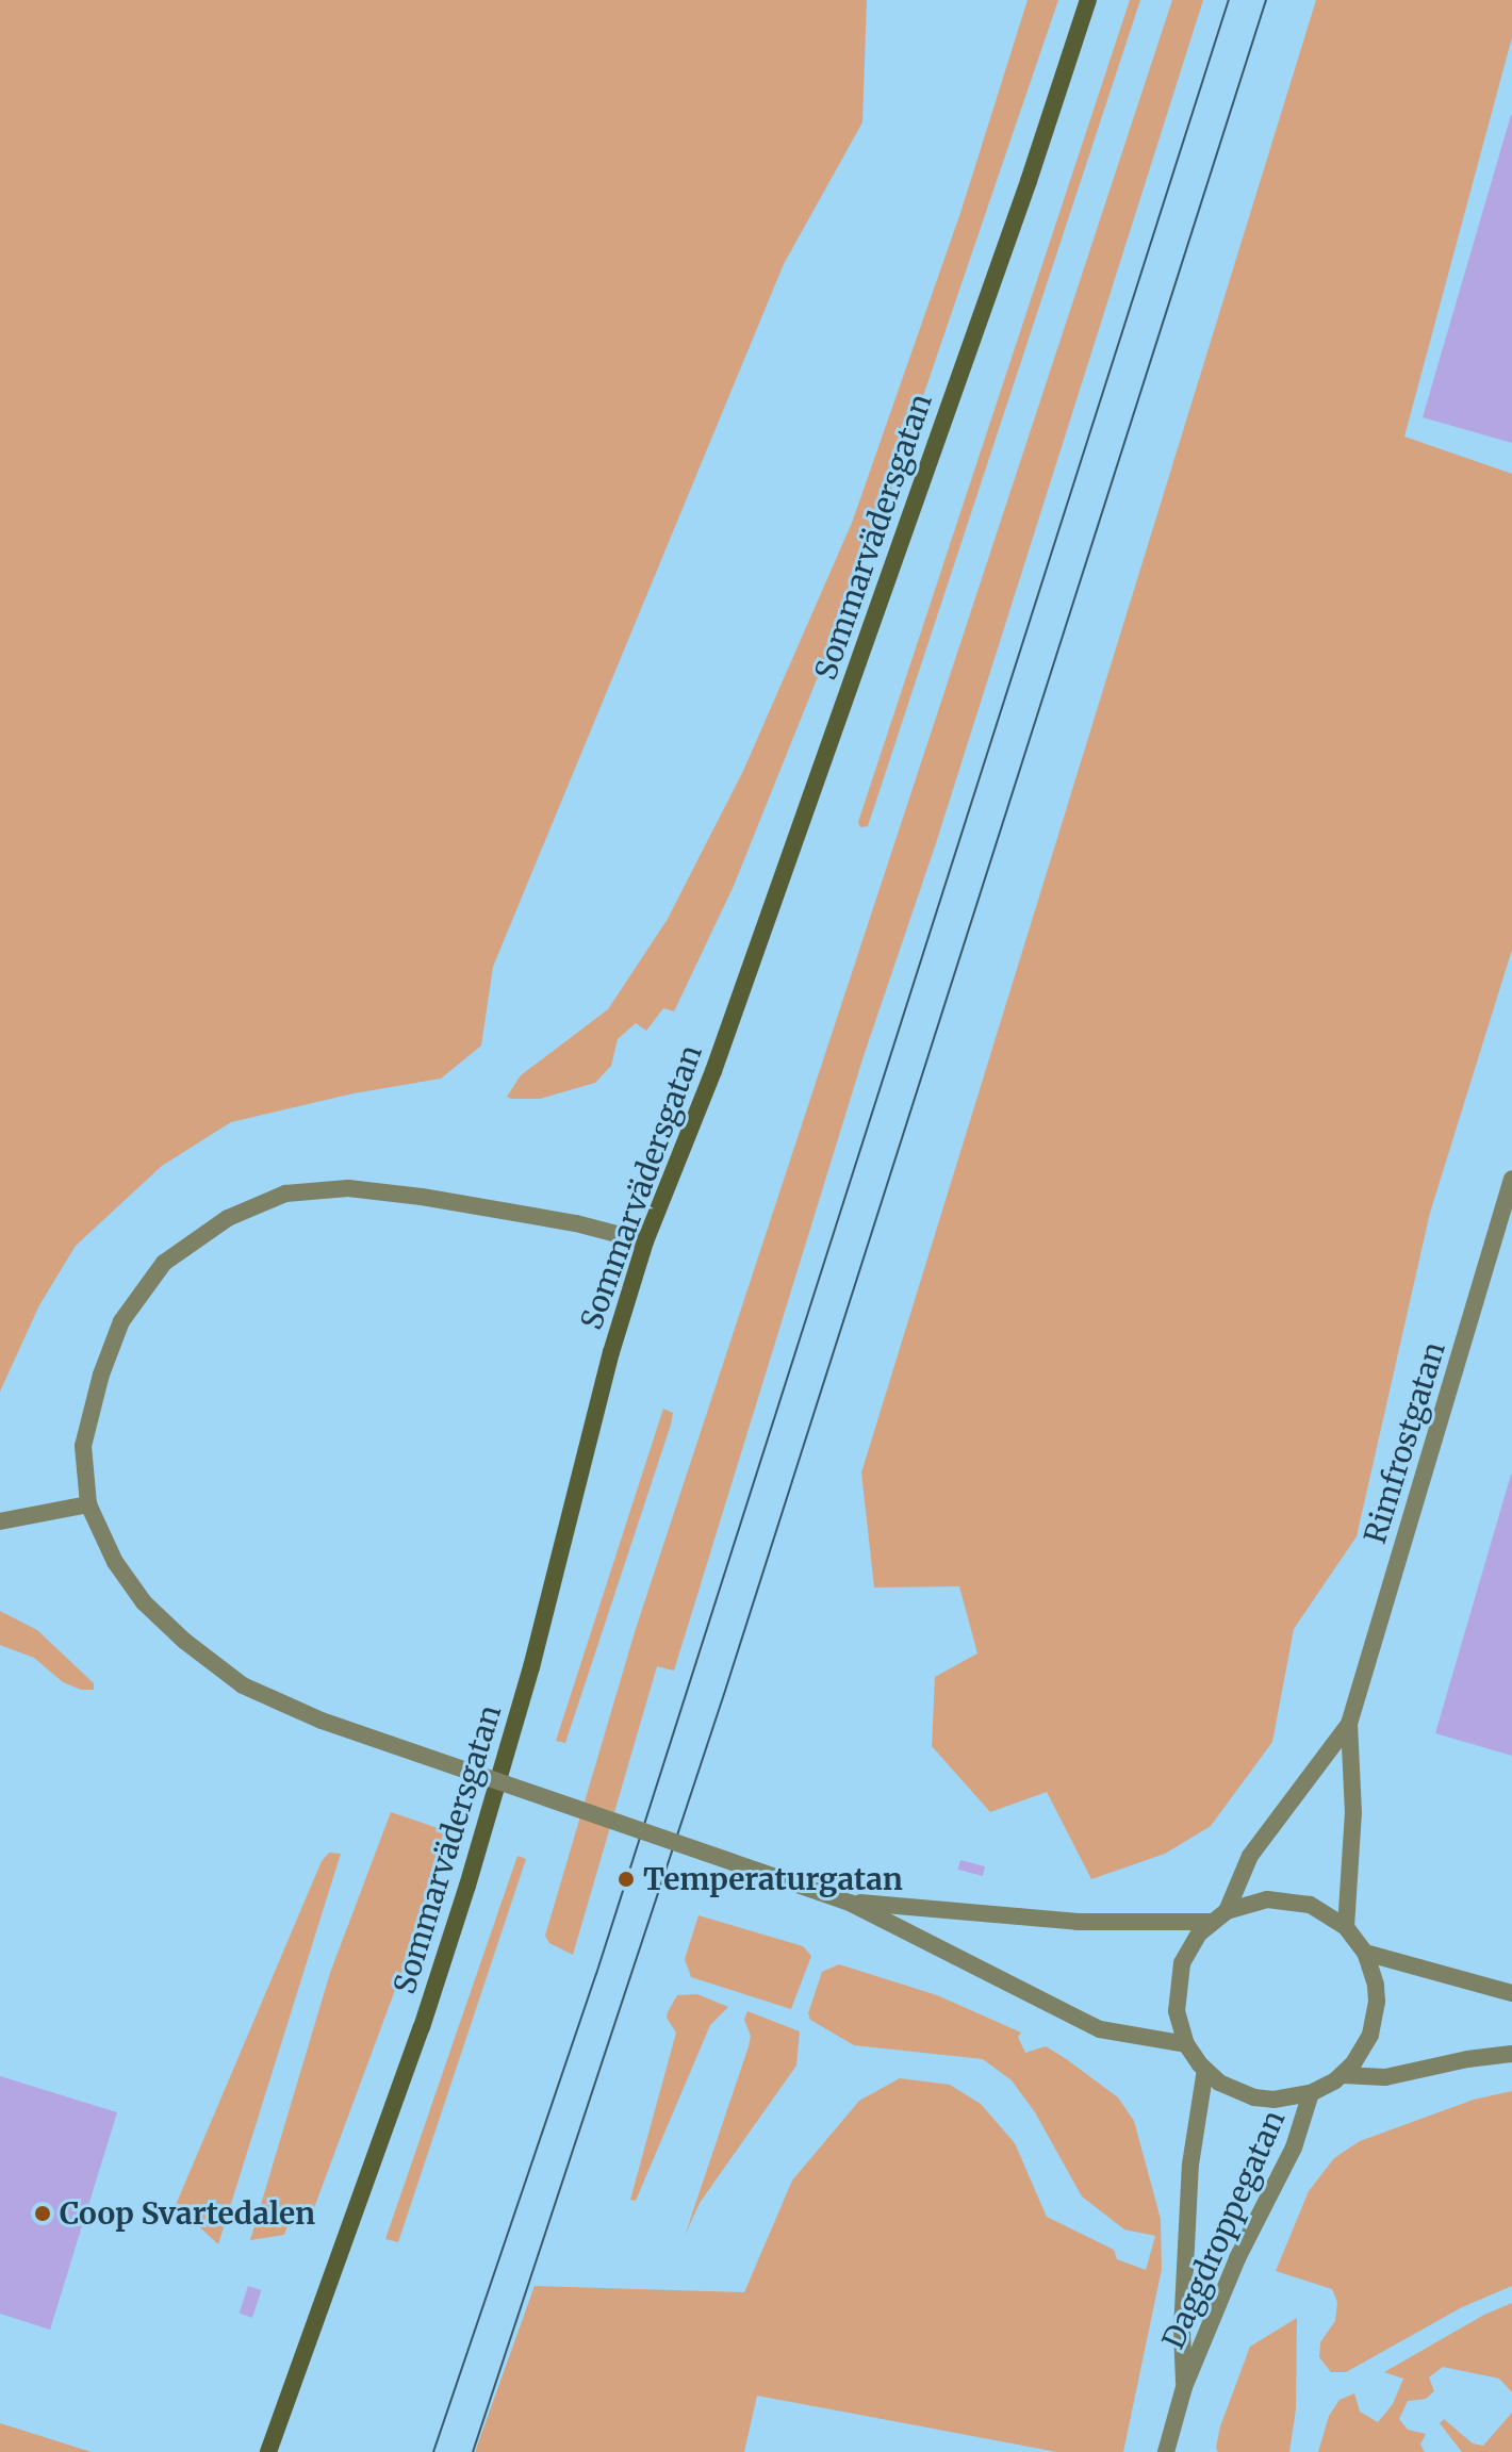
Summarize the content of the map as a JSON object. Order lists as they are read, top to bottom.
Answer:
{
  "streets": {
    "street": ["Sommarvädersgatan", "Rimfrostgatan", "Daggdroppegatan"]
  },
  "crossings": [
    ["Rimfrostgatan", "Daggdroppegatan"]
  ],
  "places": ["Temperaturgatan", "Coop Svartedalen"]
}
